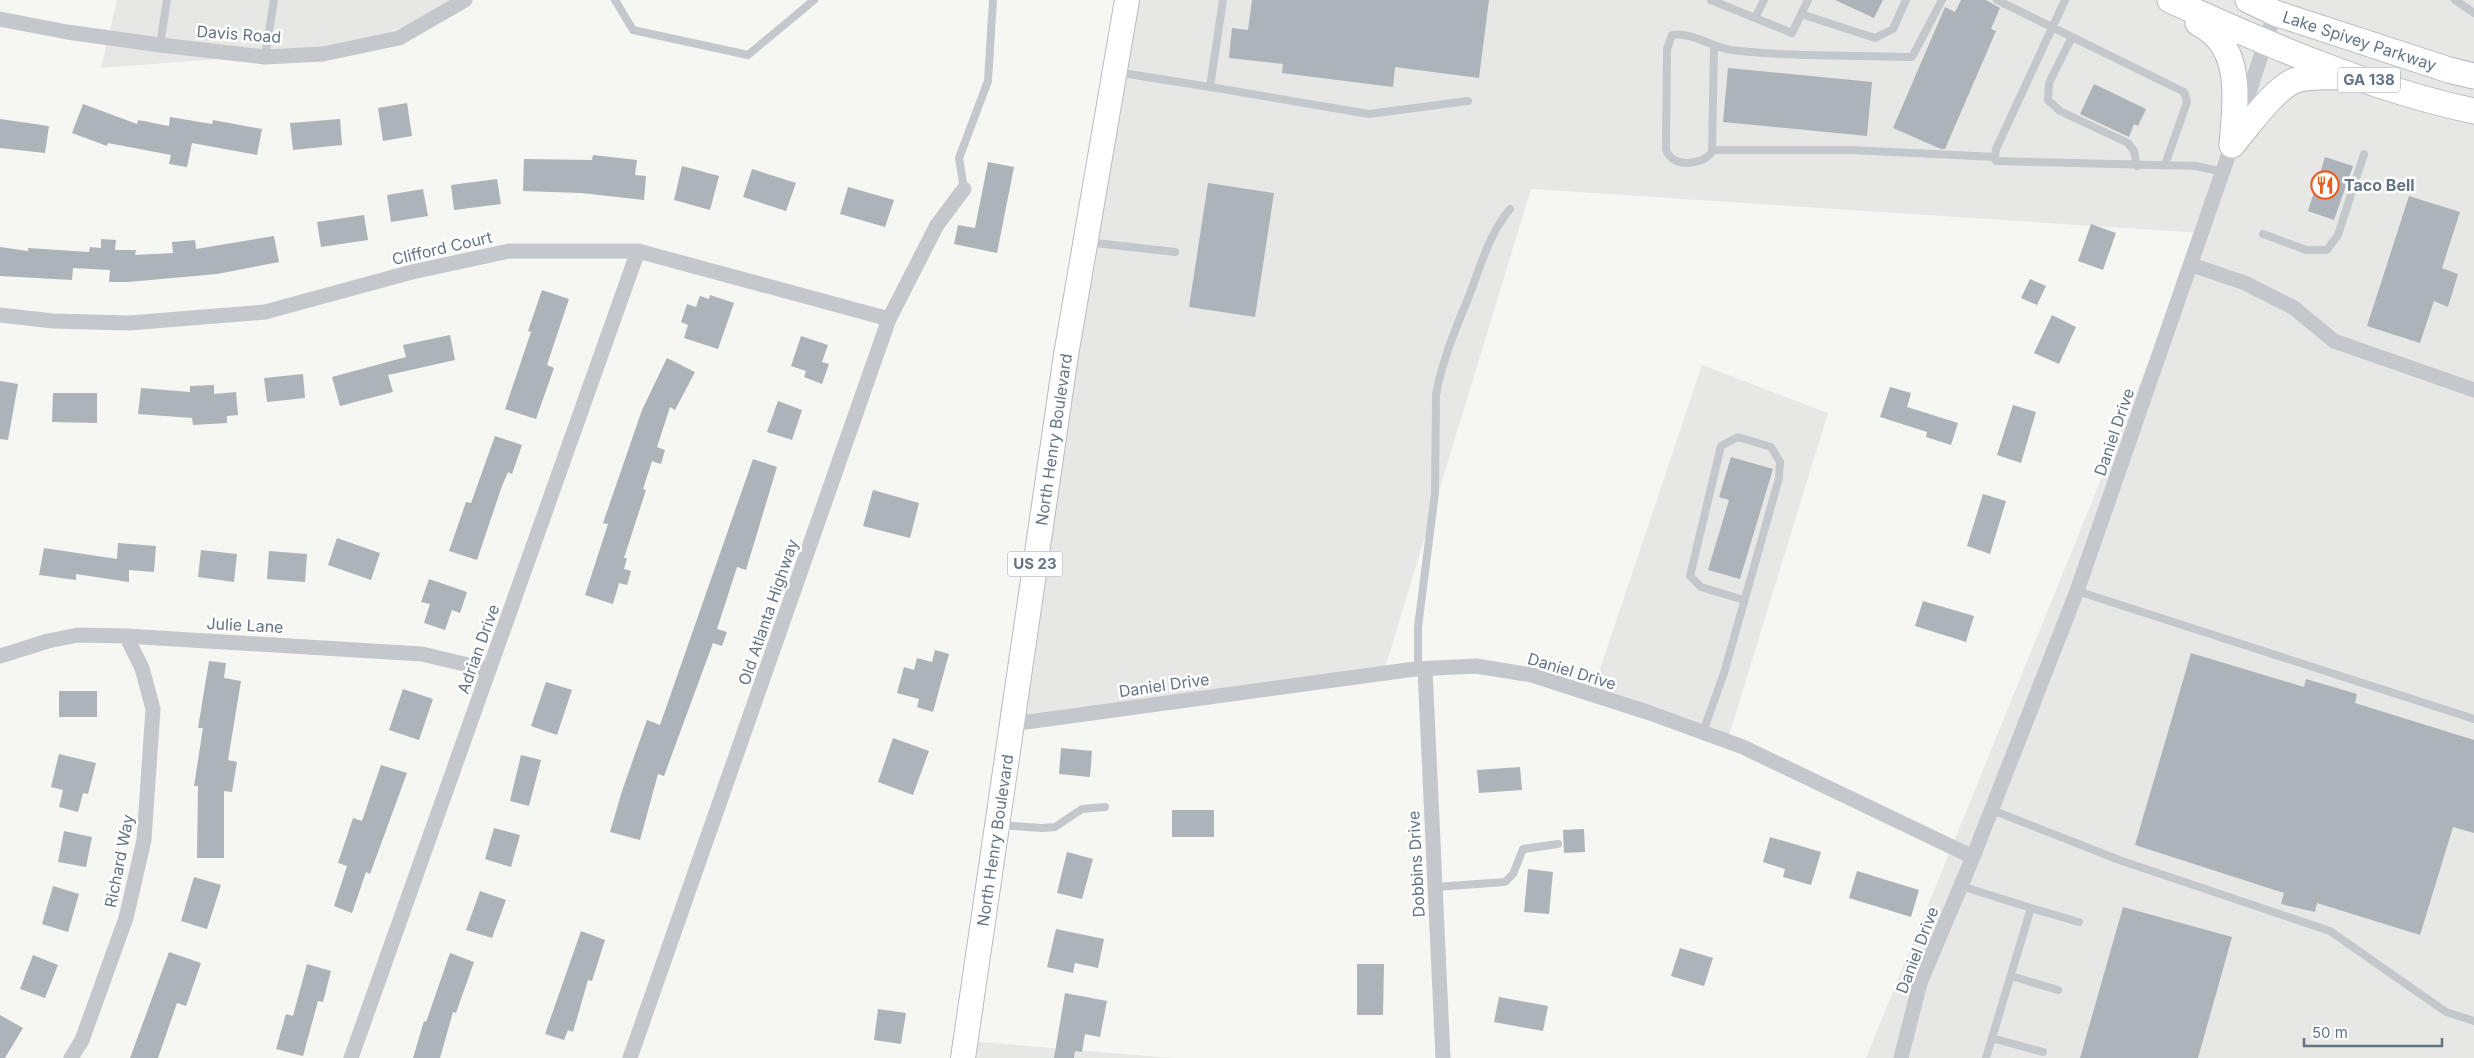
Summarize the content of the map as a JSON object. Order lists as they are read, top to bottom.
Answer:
{
  "streets": {
    "highway": ["Lake Spivey Parkway", "GA 138"],
    "main road": ["North Henry Boulevard", "US 23"],
    "street": [
      "Davis Road",
      "Clifford Court",
      "Daniel Drive",
      "Old Atlanta Highway",
      "Julie Lane",
      "Adrian Drive",
      "Richard Way",
      "Dobbins Drive"
    ]
  },
  "crossings": [
    ["Lake Spivey Parkway", "Daniel Drive"],
    ["Clifford Court", "Old Atlanta Highway"],
    ["Clifford Court", "Adrian Drive"],
    ["Daniel Drive", "North Henry Boulevard"],
    ["Daniel Drive", "Dobbins Drive"],
    ["Julie Lane", "Adrian Drive"],
    ["Julie Lane", "Richard Way"]
  ],
  "places": {
    "restaurant": ["Taco Bell"]
  },
  "scale_bar": "50 m"
}
